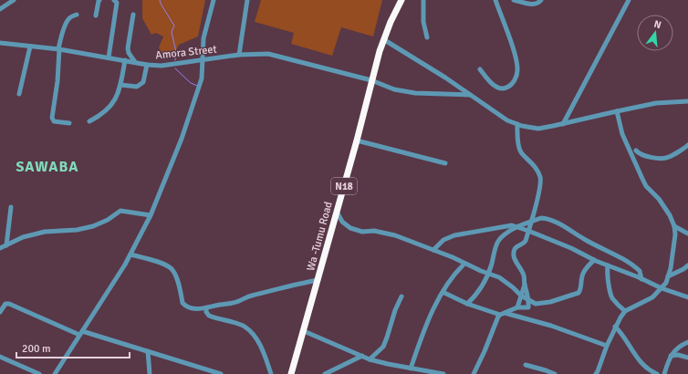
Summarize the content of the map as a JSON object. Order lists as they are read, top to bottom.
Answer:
{
  "streets": {
    "highway": ["N18", "Wa -Tumu Road"],
    "street": ["Amora Street"]
  },
  "crossings": [
    ["Amora Street", "Wa -Tumu Road"]
  ],
  "districts": ["SAWABA"],
  "scale_bar": "200 m",
  "north": "top"
}
